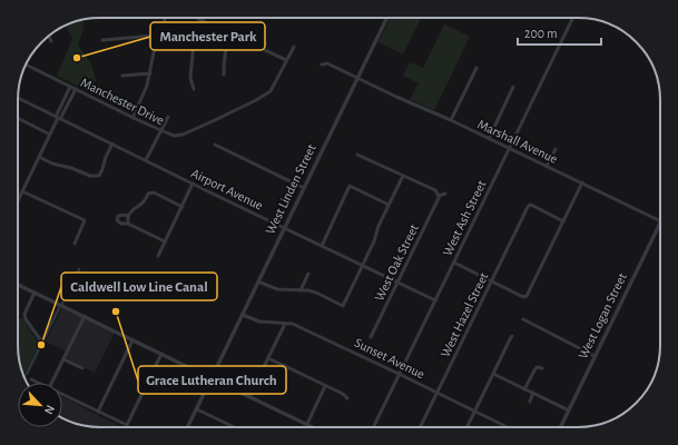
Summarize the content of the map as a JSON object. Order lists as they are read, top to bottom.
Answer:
{
  "streets": {
    "street": [
      "Manchester Drive",
      "Marshall Avenue",
      "Airport Avenue",
      "West Linden Street",
      "West Ash Street",
      "West Oak Street",
      "West Hazel Street",
      "West Logan Street",
      "Sunset Avenue"
    ]
  },
  "crossings": [
    ["Marshall Avenue", "West Linden Street"],
    ["Marshall Avenue", "West Ash Street"],
    ["Marshall Avenue", "West Logan Street"],
    ["Airport Avenue", "West Linden Street"],
    ["Airport Avenue", "West Ash Street"],
    ["Airport Avenue", "West Oak Street"],
    ["West Linden Street", "Sunset Avenue"],
    ["West Ash Street", "Sunset Avenue"],
    ["West Hazel Street", "Sunset Avenue"]
  ],
  "places": ["Manchester Park", "Grace Lutheran Church", "Caldwell Low Line Canal"],
  "scale_bar": "200 m",
  "north": "bottom right"
}
